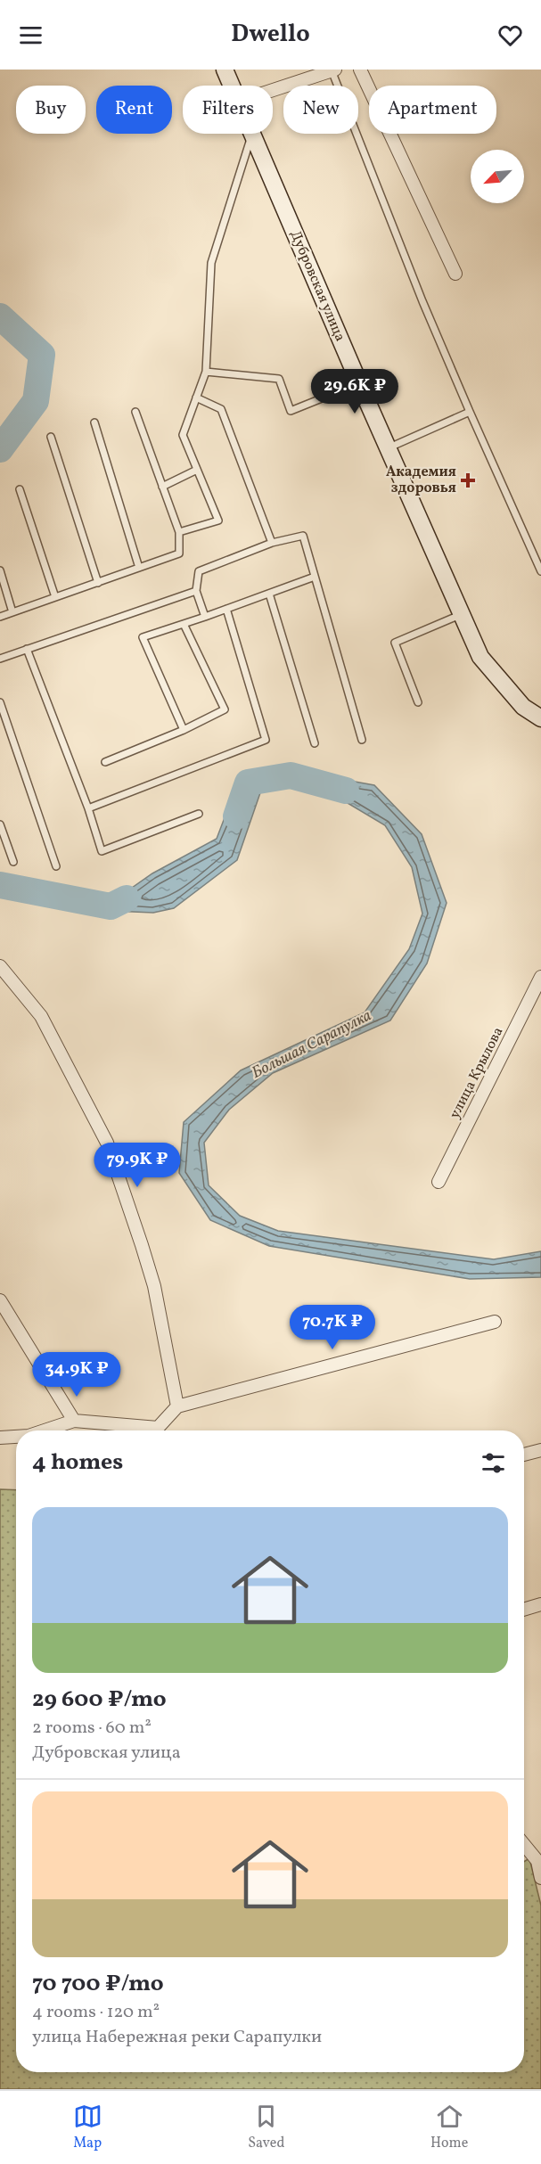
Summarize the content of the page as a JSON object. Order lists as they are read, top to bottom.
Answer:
{
  "streets": {
    "street": ["Дубровская улица", "улица Крылова"]
  },
  "water": ["Большая Сарапулка"],
  "places": {
    "health": ["Академия здоровья"]
  },
  "north": "bottom left",
  "page": {
    "header": "Dwello",
    "chip": [
      "Buy",
      "Rent",
      "Filters",
      "New",
      "Apartment"
    ],
    "price": [
      "29.6K ₽",
      "79.9K ₽",
      "70.7K ₽",
      "34.9K ₽"
    ],
    "heading": "4 homes",
    "list": [
      {
        "name": "29 600 ₽/mo",
        "note": "2 rooms · 60 m² · Дубровская улица"
      },
      {
        "name": "70 700 ₽/mo",
        "note": "4 rooms · 120 m² · улица Набережная реки Сарапулки"
      }
    ],
    "tabs": ["Map", "Saved", "Home"]
  }
}
